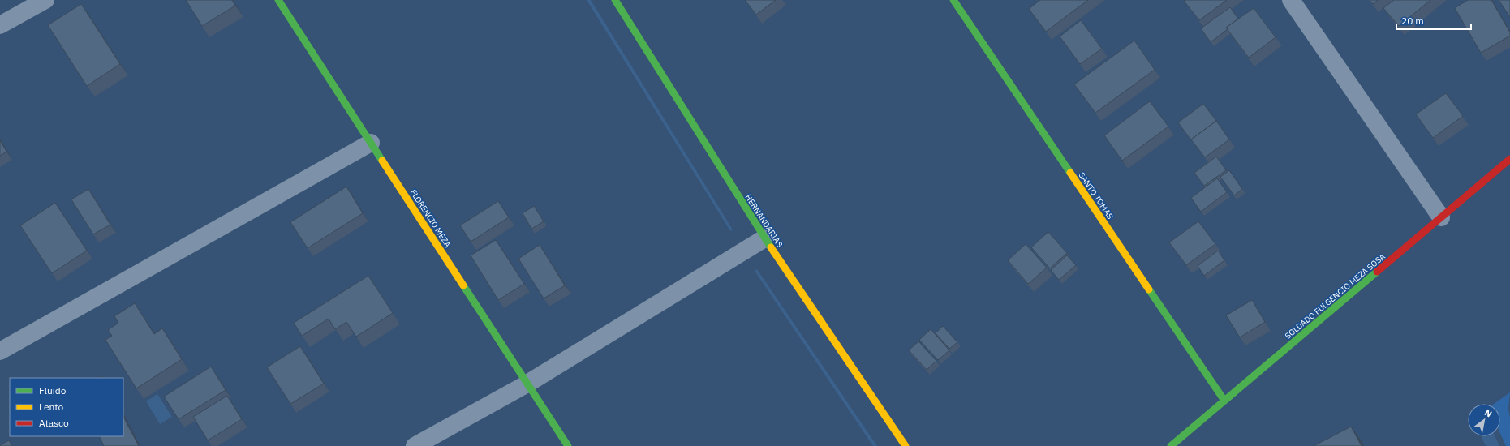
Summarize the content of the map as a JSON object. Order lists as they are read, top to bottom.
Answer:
{
  "streets": {
    "street": [
      "SANTO TOMAS",
      "FLORENCIO MEZA",
      "HERNANDARIAS",
      "SOLDADO FULGENCIO MEZA SOSA"
    ]
  },
  "crossings": [
    ["SANTO TOMAS", "SOLDADO FULGENCIO MEZA SOSA"]
  ],
  "legend": ["Fluido", "Lento", "Atasco"],
  "scale_bar": "20 m",
  "north": "top right"
}
